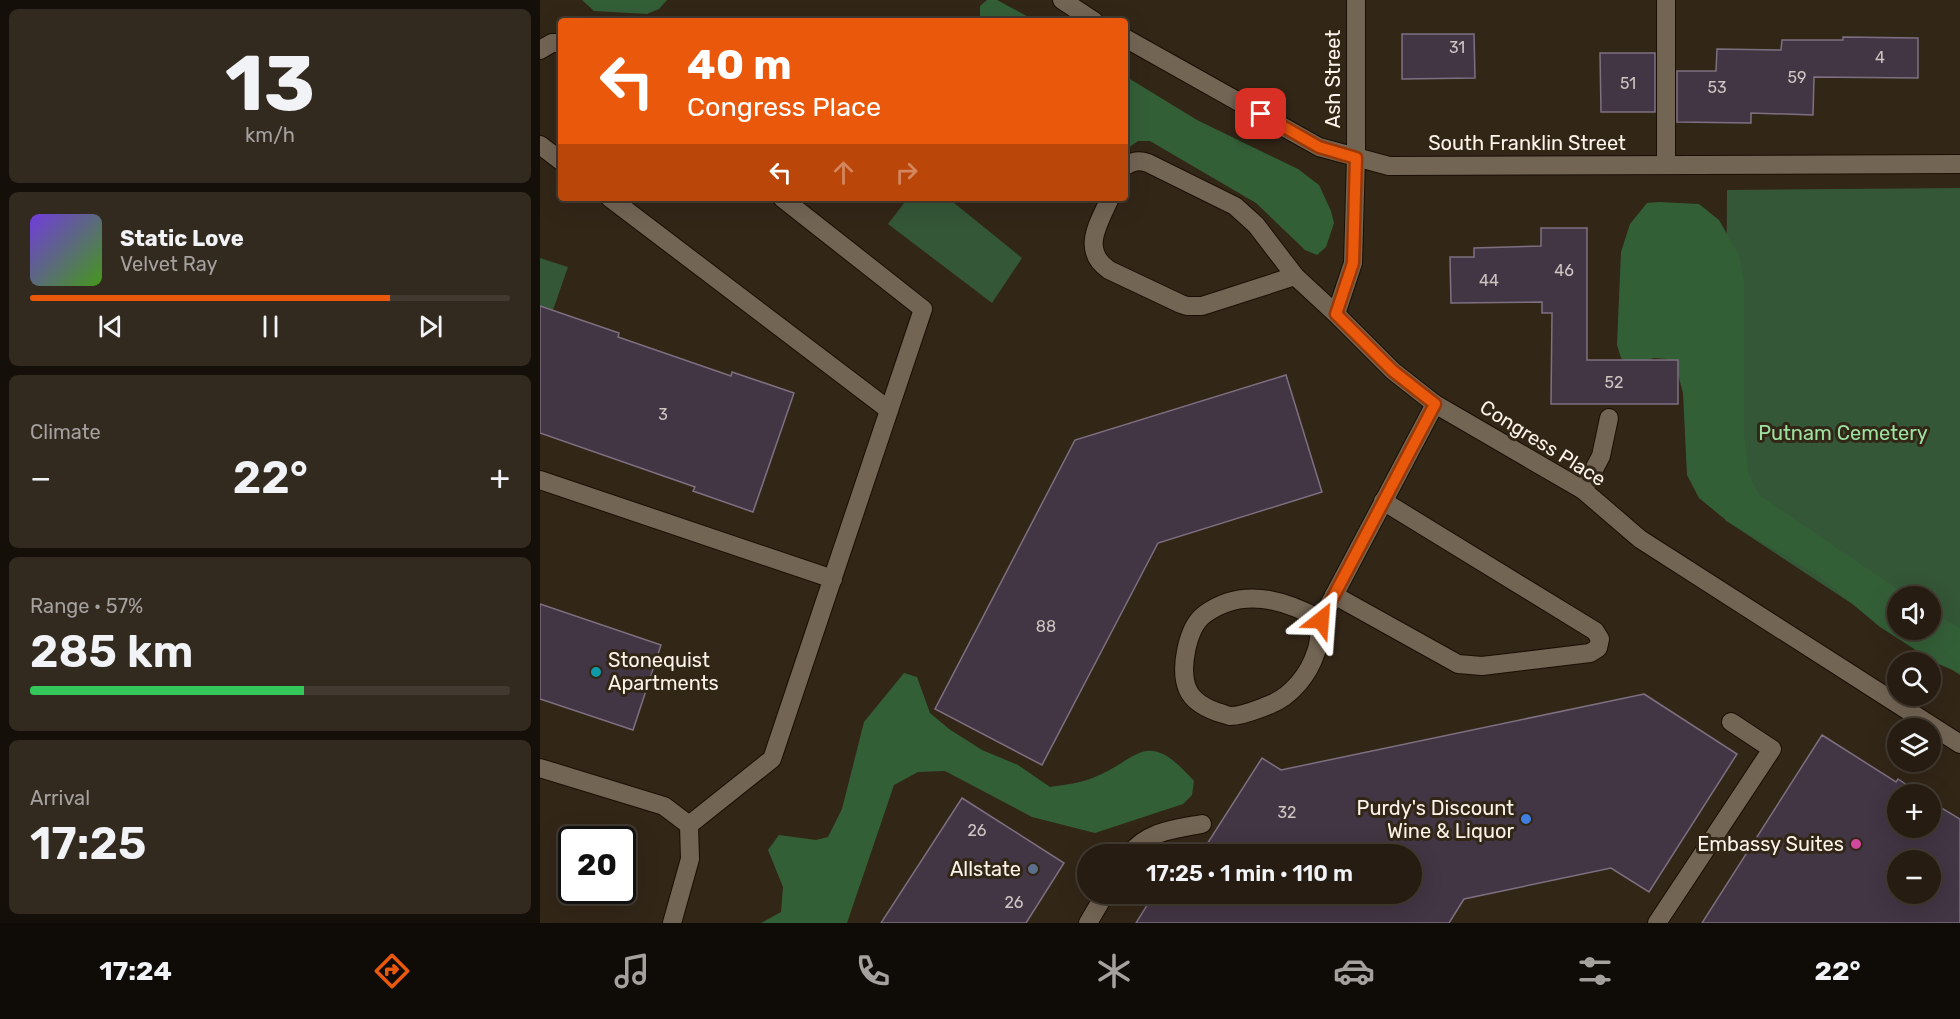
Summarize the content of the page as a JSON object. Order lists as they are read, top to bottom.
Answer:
{
  "streets": {
    "street": ["Ash Street", "South Franklin Street", "Congress Place"]
  },
  "crossings": [
    ["Ash Street", "South Franklin Street"]
  ],
  "parks": ["Putnam Cemetery"],
  "places": [
    "Stonequist Apartments",
    "Purdy's Discount Wine & Liquor",
    "Embassy Suites",
    "Allstate"
  ],
  "house_numbers": [
    "31",
    "4",
    "59",
    "51",
    "53",
    "46",
    "44",
    "52",
    "3",
    "88",
    "32",
    "26",
    "26"
  ],
  "page": {
    "tile": [
      ["13", "km/h"],
      "Climate",
      ["Range · 57%", "285 km"],
      ["Arrival", "17:25"]
    ],
    "turn": ["40 m", "Congress Place"],
    "song": ["Static Love", "Velvet Ray"],
    "heat": ["−", "22°", "+"],
    "map_buttons": ["+", "−"],
    "limit": "20",
    "trip": "17:25 · 1 min · 110 m",
    "tabs": ["17:24", "22°"]
  }
}
